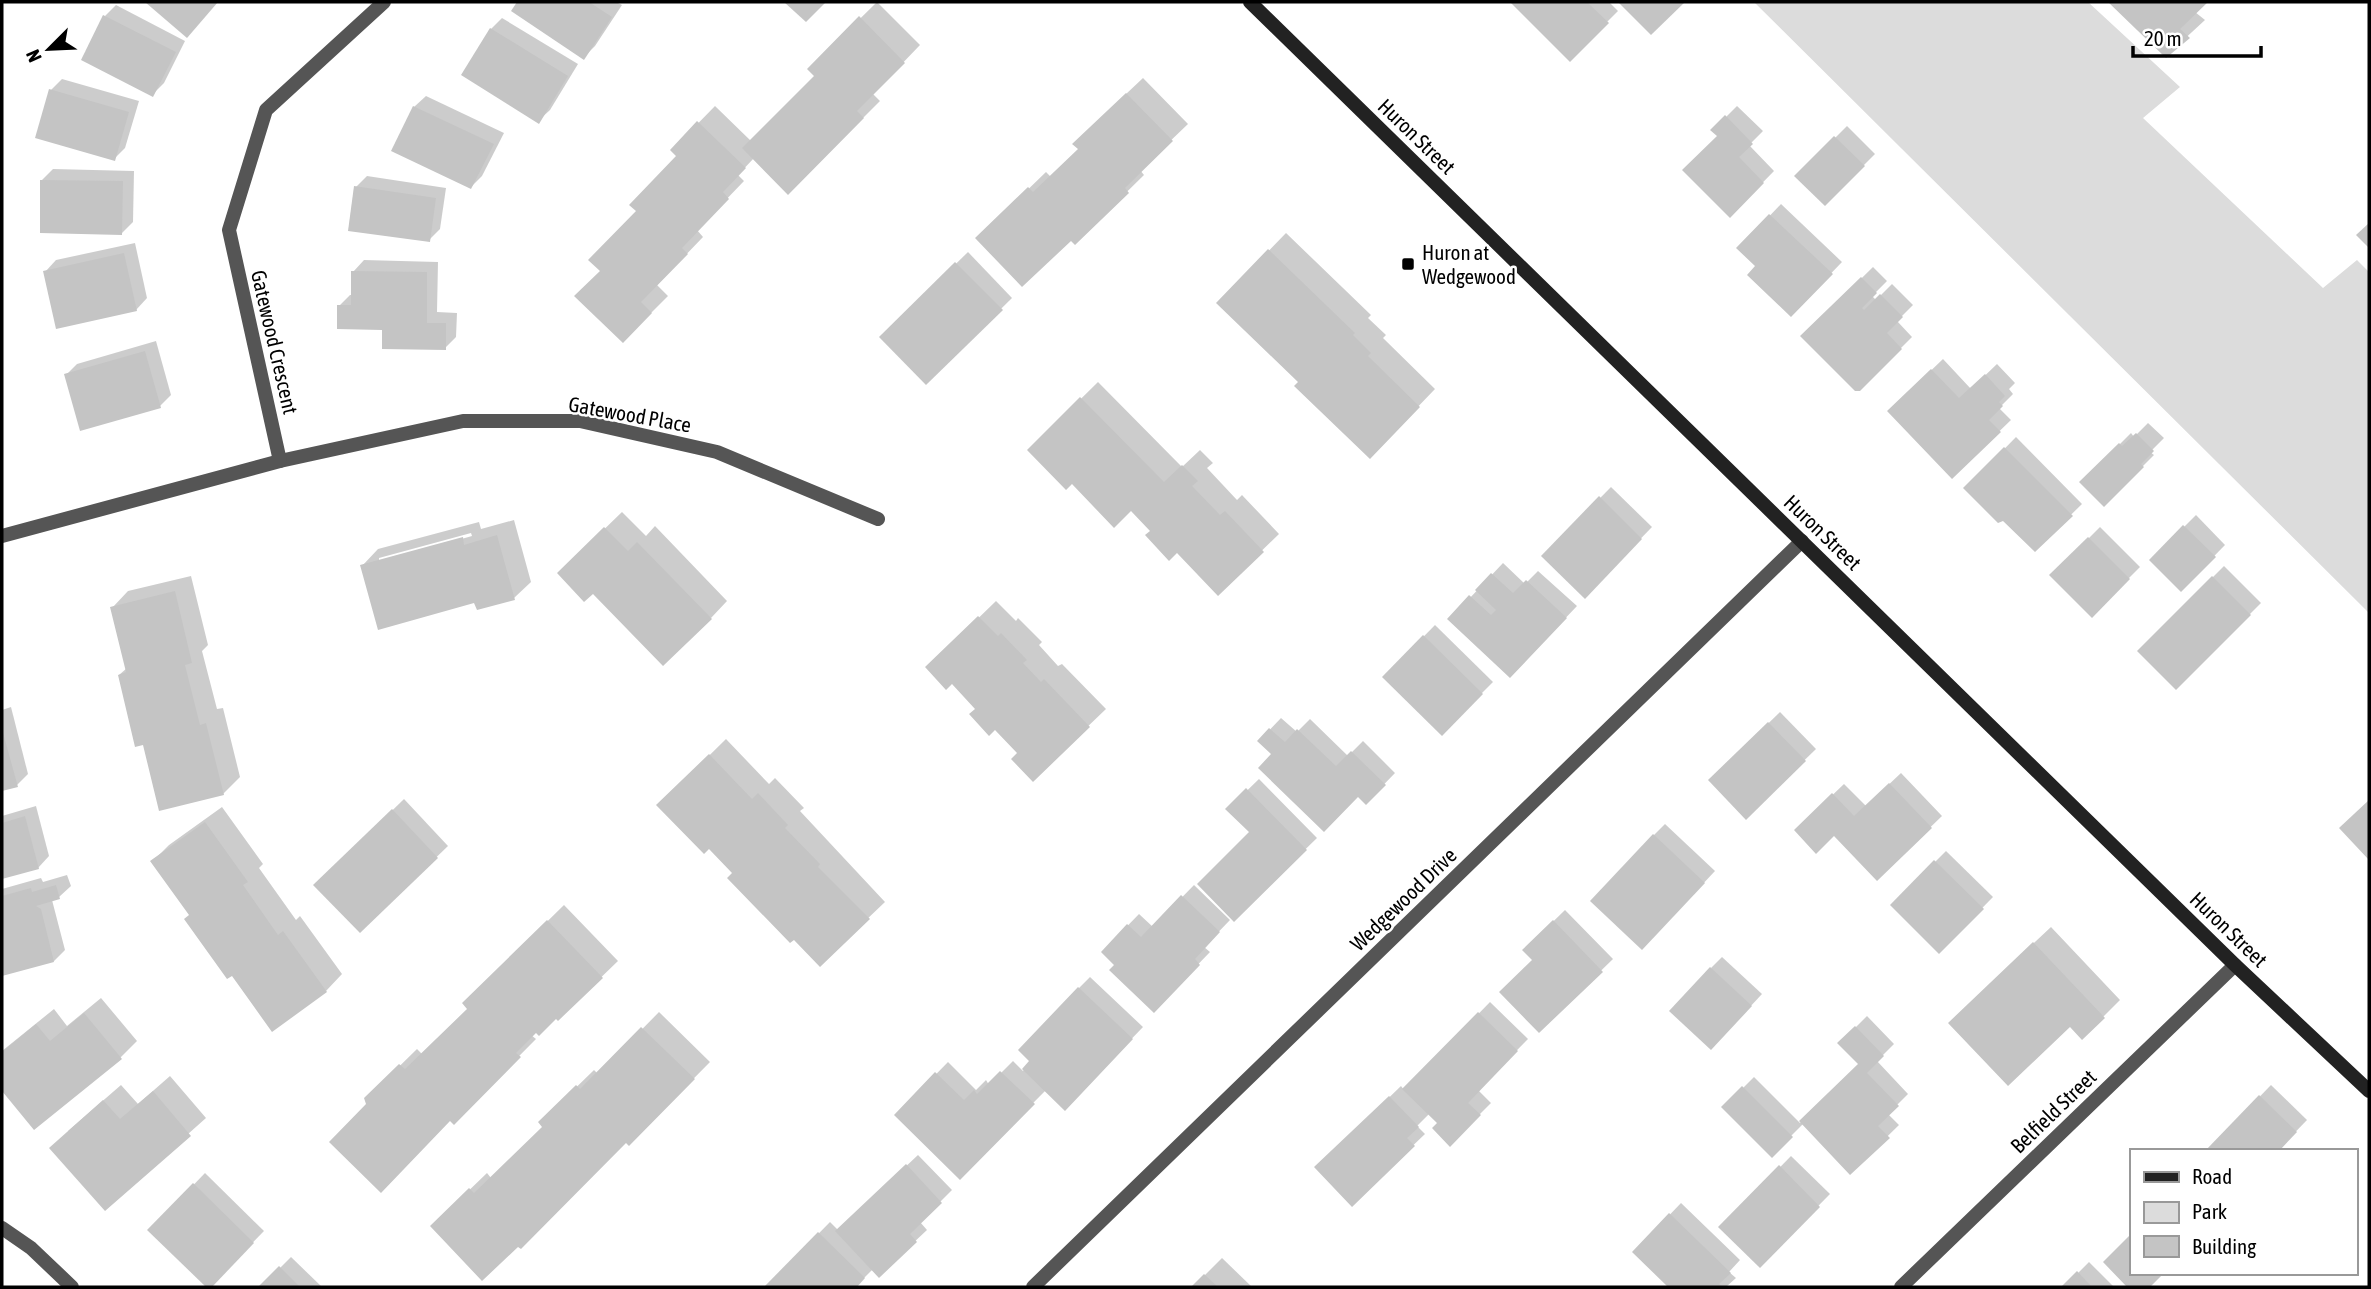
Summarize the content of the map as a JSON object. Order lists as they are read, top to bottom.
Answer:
{
  "streets": {
    "main road": ["Huron Street"],
    "street": [
      "Gatewood Crescent",
      "Gatewood Place",
      "Wedgewood Drive",
      "Belfield Street"
    ]
  },
  "crossings": [
    ["Huron Street", "Wedgewood Drive"],
    ["Huron Street", "Belfield Street"],
    ["Gatewood Crescent", "Gatewood Place"]
  ],
  "places": {
    "transit": ["Huron at Wedgewood"]
  },
  "legend": ["Road", "Park", "Building"],
  "scale_bar": "20 m",
  "north": "bottom left"
}
